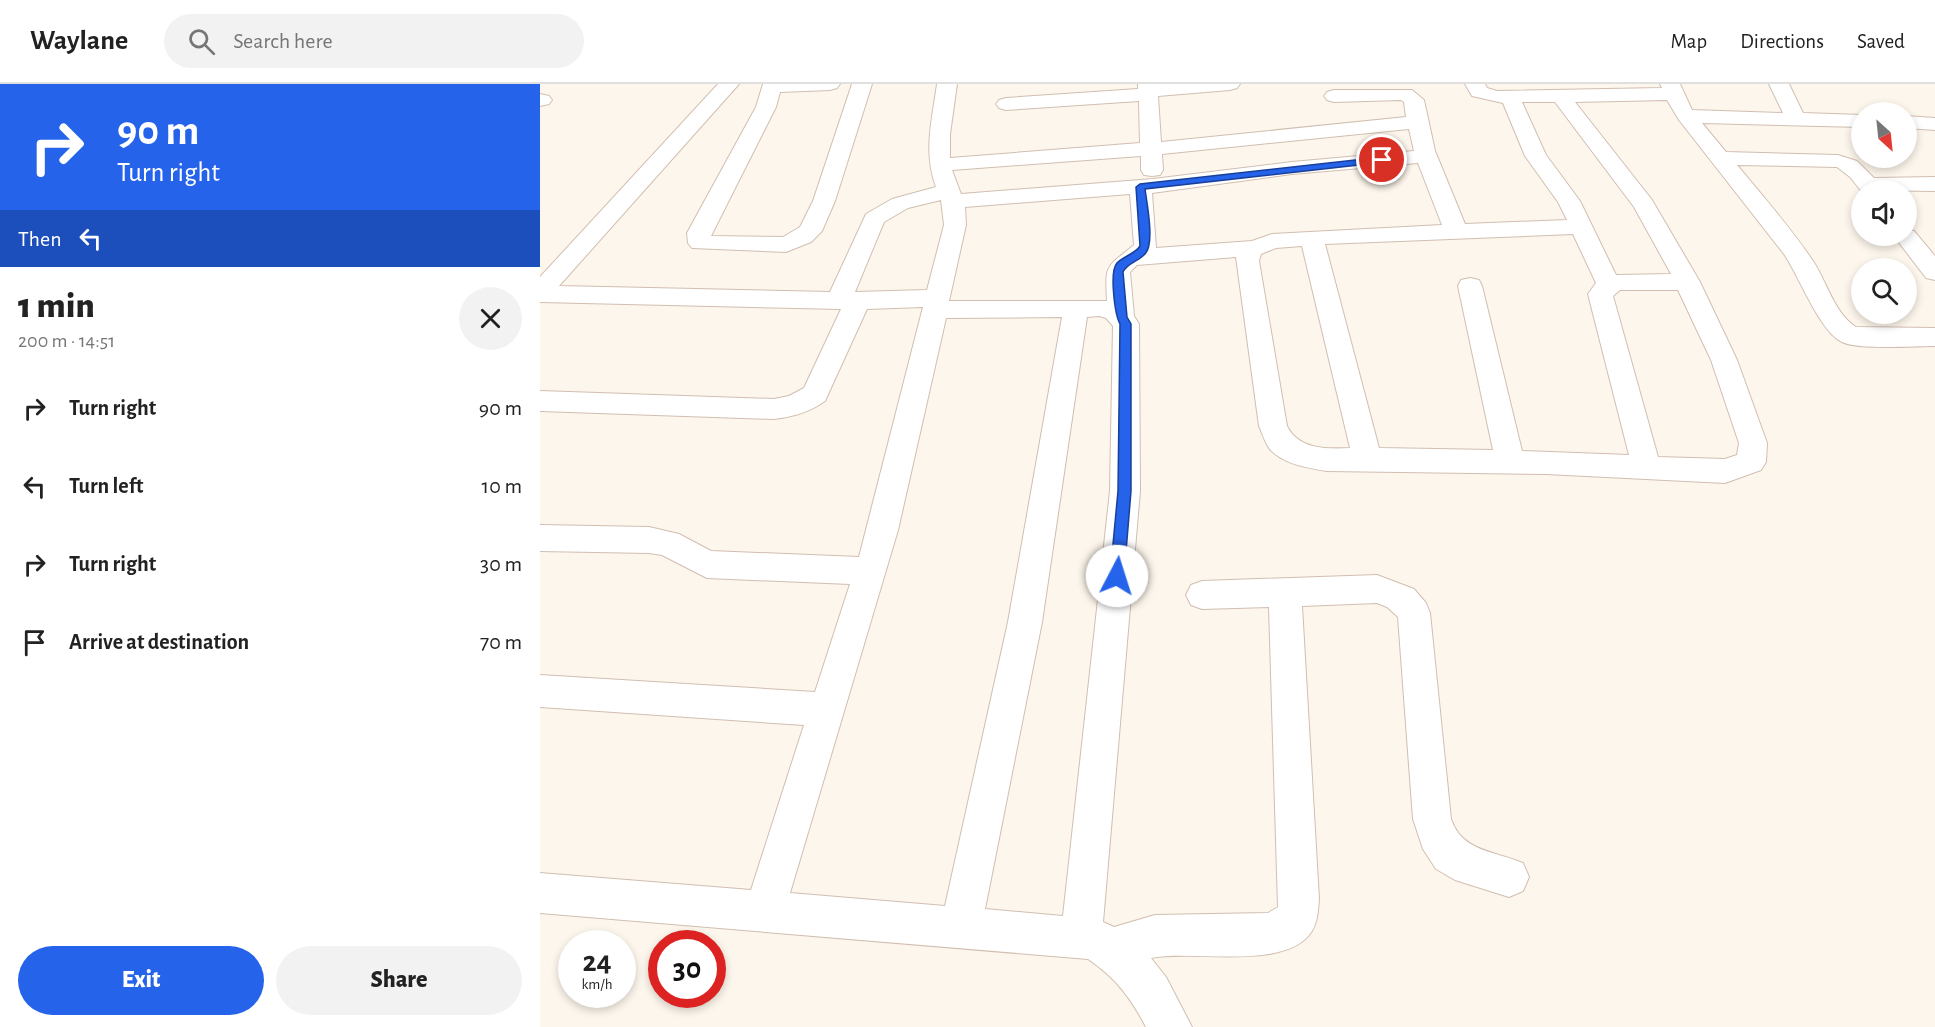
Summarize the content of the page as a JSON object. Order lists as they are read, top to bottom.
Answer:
{
  "north": "bottom right",
  "page": {
    "header": "Waylane",
    "search": "Search here",
    "nav": ["Map", "Directions", "Saved"],
    "turn": ["90 m", "Turn right"],
    "then": "Then",
    "heading": ["1 min", "200 m · 14:51"],
    "list": [
      {
        "name": "Turn right",
        "value": "90 m"
      },
      {
        "name": "Turn left",
        "value": "10 m"
      },
      {
        "name": "Turn right",
        "value": "30 m"
      },
      {
        "name": "Arrive at destination",
        "value": "70 m"
      }
    ],
    "speed": "24 km/h",
    "limit": "30",
    "buttons": ["Exit", "Share"]
  }
}
